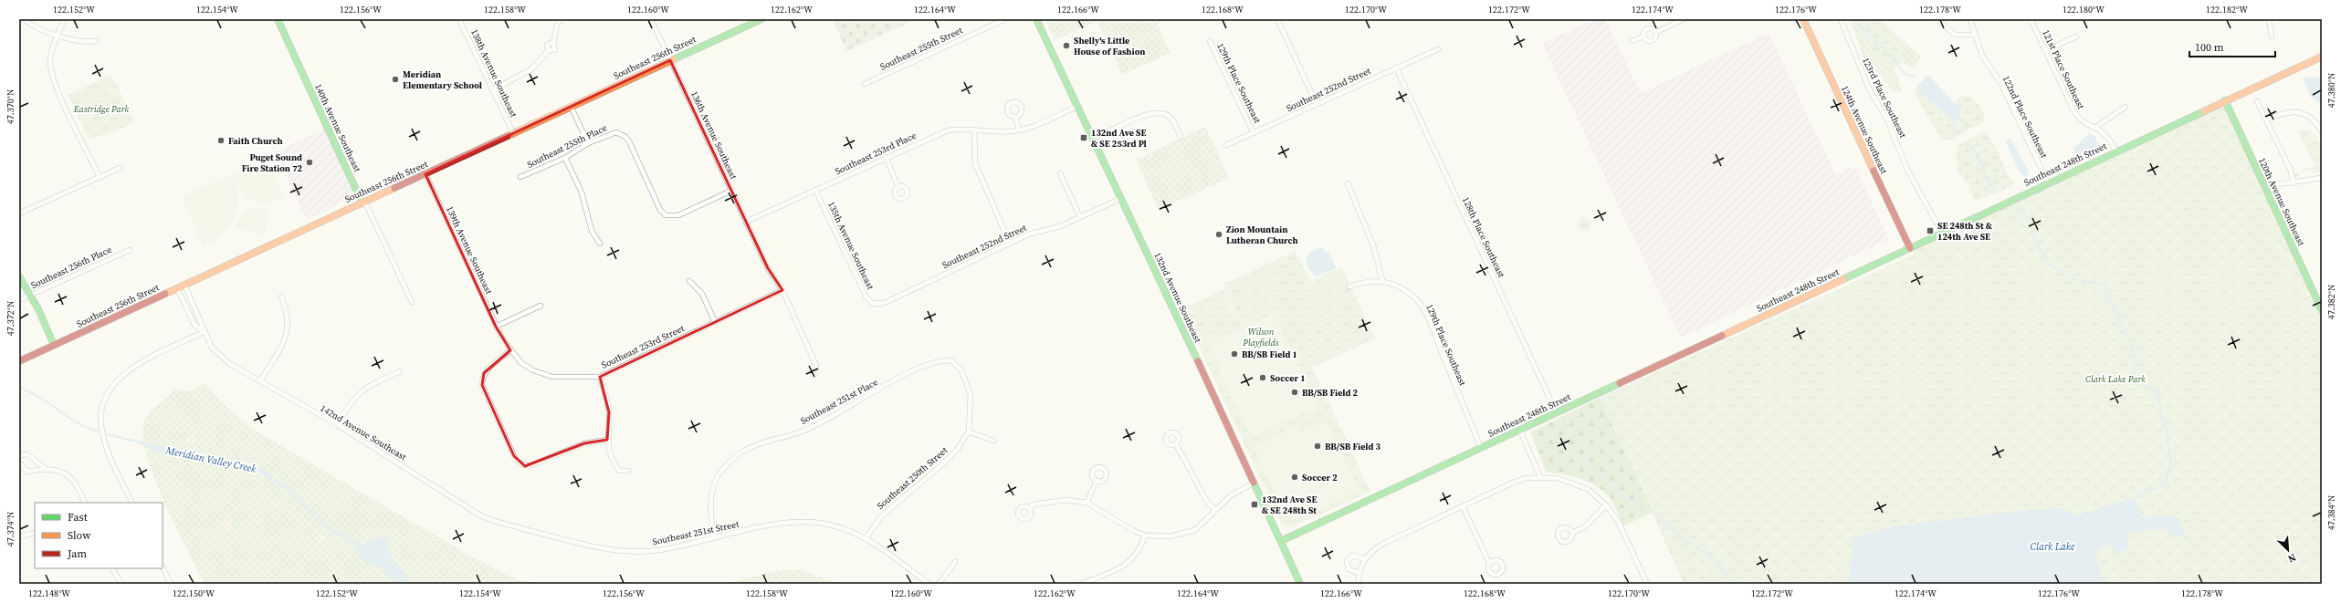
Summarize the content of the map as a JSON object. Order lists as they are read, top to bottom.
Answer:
{
  "streets": {
    "street": [
      "Southeast 255th Street",
      "Southeast 256th Street",
      "121st Place Southeast",
      "138th Avenue Southeast",
      "129th Place Southeast",
      "Southeast 252nd Street",
      "123rd Place Southeast",
      "122nd Place Southeast",
      "140th Avenue Southeast",
      "124th Avenue Southeast",
      "136th Avenue Southeast",
      "Southeast 255th Place",
      "Southeast 253rd Place",
      "Southeast 248th Street",
      "120th Avenue Southeast",
      "128th Place Southeast",
      "135th Avenue Southeast",
      "139th Avenue Southeast",
      "Southeast 256th Place",
      "132nd Avenue Southeast",
      "Southeast 253rd Street",
      "Southeast 251st Place",
      "142nd Avenue Southeast",
      "Southeast 250th Street",
      "Southeast 251st Street"
    ]
  },
  "crossings": [
    ["Southeast 256th Street", "138th Avenue Southeast"],
    ["Southeast 256th Street", "140th Avenue Southeast"],
    ["Southeast 256th Street", "136th Avenue Southeast"],
    ["Southeast 256th Street", "139th Avenue Southeast"],
    ["Southeast 256th Street", "142nd Avenue Southeast"],
    ["121st Place Southeast", "Southeast 248th Street"],
    ["129th Place Southeast", "Southeast 252nd Street"],
    ["129th Place Southeast", "Southeast 248th Street"],
    ["Southeast 252nd Street", "128th Place Southeast"],
    ["Southeast 252nd Street", "135th Avenue Southeast"],
    ["Southeast 252nd Street", "132nd Avenue Southeast"],
    ["122nd Place Southeast", "Southeast 248th Street"],
    ["124th Avenue Southeast", "Southeast 248th Street"],
    ["136th Avenue Southeast", "Southeast 255th Place"],
    ["136th Avenue Southeast", "Southeast 253rd Place"],
    ["136th Avenue Southeast", "Southeast 253rd Street"],
    ["Southeast 253rd Place", "135th Avenue Southeast"],
    ["Southeast 253rd Place", "132nd Avenue Southeast"],
    ["Southeast 248th Street", "120th Avenue Southeast"],
    ["Southeast 248th Street", "128th Place Southeast"],
    ["Southeast 248th Street", "132nd Avenue Southeast"],
    ["139th Avenue Southeast", "Southeast 253rd Street"],
    ["Southeast 251st Place", "Southeast 250th Street"],
    ["Southeast 251st Place", "Southeast 251st Street"],
    ["142nd Avenue Southeast", "Southeast 251st Street"],
    ["Southeast 250th Street", "Southeast 251st Street"]
  ],
  "water": ["Meridian Valley Creek", "Clark Lake"],
  "parks": ["Eastridge Park", "Wilson Playfields", "Clark Lake Park"],
  "places": {
    "other": [
      "Shelly's Little House of Fashion",
      "Meridian Elementary School",
      "Faith Church",
      "Puget Sound Fire Station 72",
      "Zion Mountain Lutheran Church",
      "BB/SB Field 1",
      "Soccer 1",
      "BB/SB Field 2",
      "BB/SB Field 3",
      "Soccer 2"
    ],
    "transit": ["132nd Ave SE & SE 253rd Pl", "SE 248th St & 124th Ave SE", "132nd Ave SE & SE 248th St"]
  },
  "legend": ["Fast", "Slow", "Jam"],
  "scale_bar": "100 m",
  "north": "bottom right",
  "coordinates": [
    "122.152°W",
    "122.154°W",
    "122.156°W",
    "122.158°W",
    "122.160°W",
    "122.162°W",
    "122.164°W",
    "122.166°W",
    "122.168°W",
    "122.170°W",
    "122.172°W",
    "122.174°W",
    "122.176°W",
    "122.178°W",
    "122.180°W",
    "122.182°W",
    "47.380°N",
    "47.370°N",
    "47.382°N",
    "47.372°N",
    "47.384°N",
    "47.374°N",
    "122.148°W",
    "122.150°W"
  ]
}
